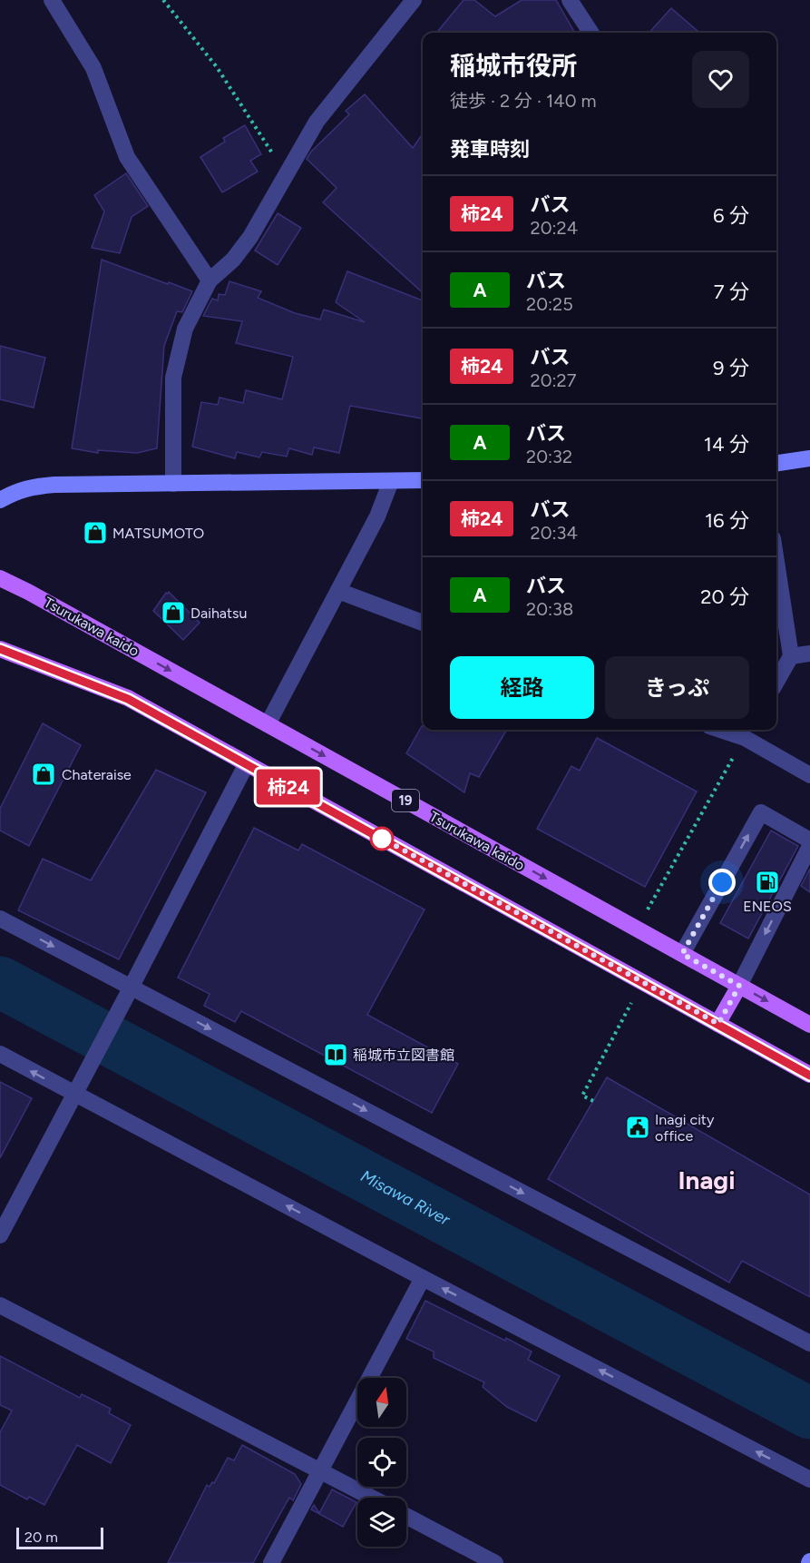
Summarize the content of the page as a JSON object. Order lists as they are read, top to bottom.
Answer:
{
  "streets": {
    "main road": ["Tsurukawa kaido", "19"]
  },
  "districts": ["Inagi"],
  "water": ["Misawa River"],
  "places": {
    "shop": ["MATSUMOTO", "Daihatsu", "Chateraise"],
    "fuel station": ["ENEOS"],
    "library": ["稲城市立図書館"],
    "public building": ["Inagi city office"]
  },
  "lines": ["bus line 柿24"],
  "scale_bar": "20 m",
  "north": "top",
  "page": {
    "on_map": "柿24",
    "heading": [
      ["稲城市役所", "徒歩 · 2 分 · 140 m"],
      "発車時刻"
    ],
    "list": [
      {
        "mark": "柿24",
        "name": "バス",
        "note": "20:24",
        "value": "6 分"
      },
      {
        "mark": "A",
        "name": "バス",
        "note": "20:25",
        "value": "7 分"
      },
      {
        "mark": "柿24",
        "name": "バス",
        "note": "20:27",
        "value": "9 分"
      },
      {
        "mark": "A",
        "name": "バス",
        "note": "20:32",
        "value": "14 分"
      },
      {
        "mark": "柿24",
        "name": "バス",
        "note": "20:34",
        "value": "16 分"
      },
      {
        "mark": "A",
        "name": "バス",
        "note": "20:38",
        "value": "20 分"
      }
    ],
    "buttons": ["経路", "きっぷ"],
    "scale": "20 m"
  }
}
